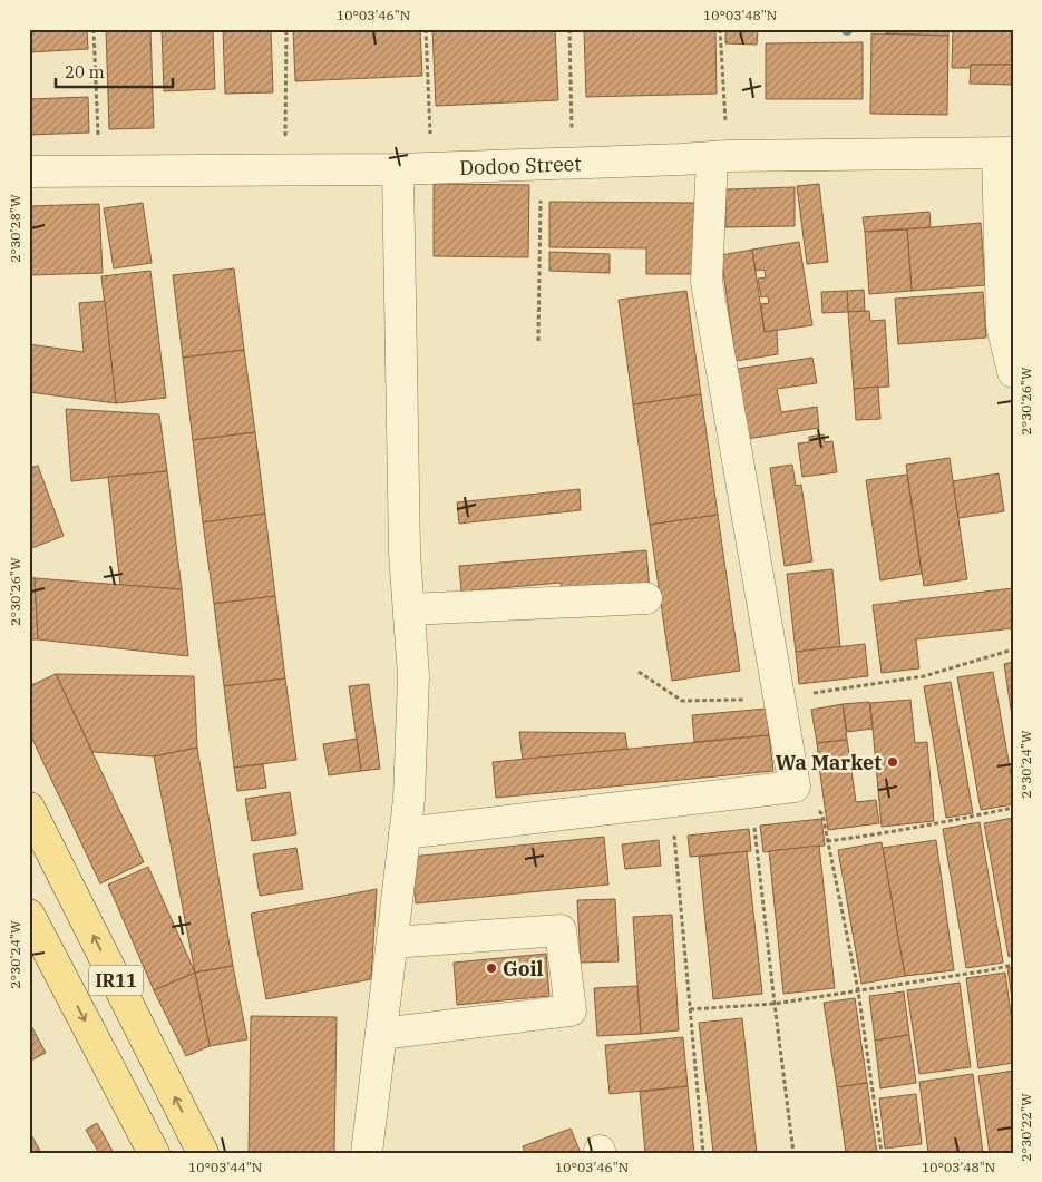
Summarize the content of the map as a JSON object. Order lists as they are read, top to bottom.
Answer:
{
  "streets": {
    "main road": ["IR11"],
    "street": ["Dodoo Street"]
  },
  "places": ["Wa Market", "Goil"],
  "scale_bar": "20 m",
  "coordinates": [
    "10°03'46\"N",
    "10°03'48\"N",
    "2°30'28\"W",
    "2°30'26\"W",
    "2°30'24\"W",
    "2°30'22\"W",
    "10°03'44\"N"
  ]
}
